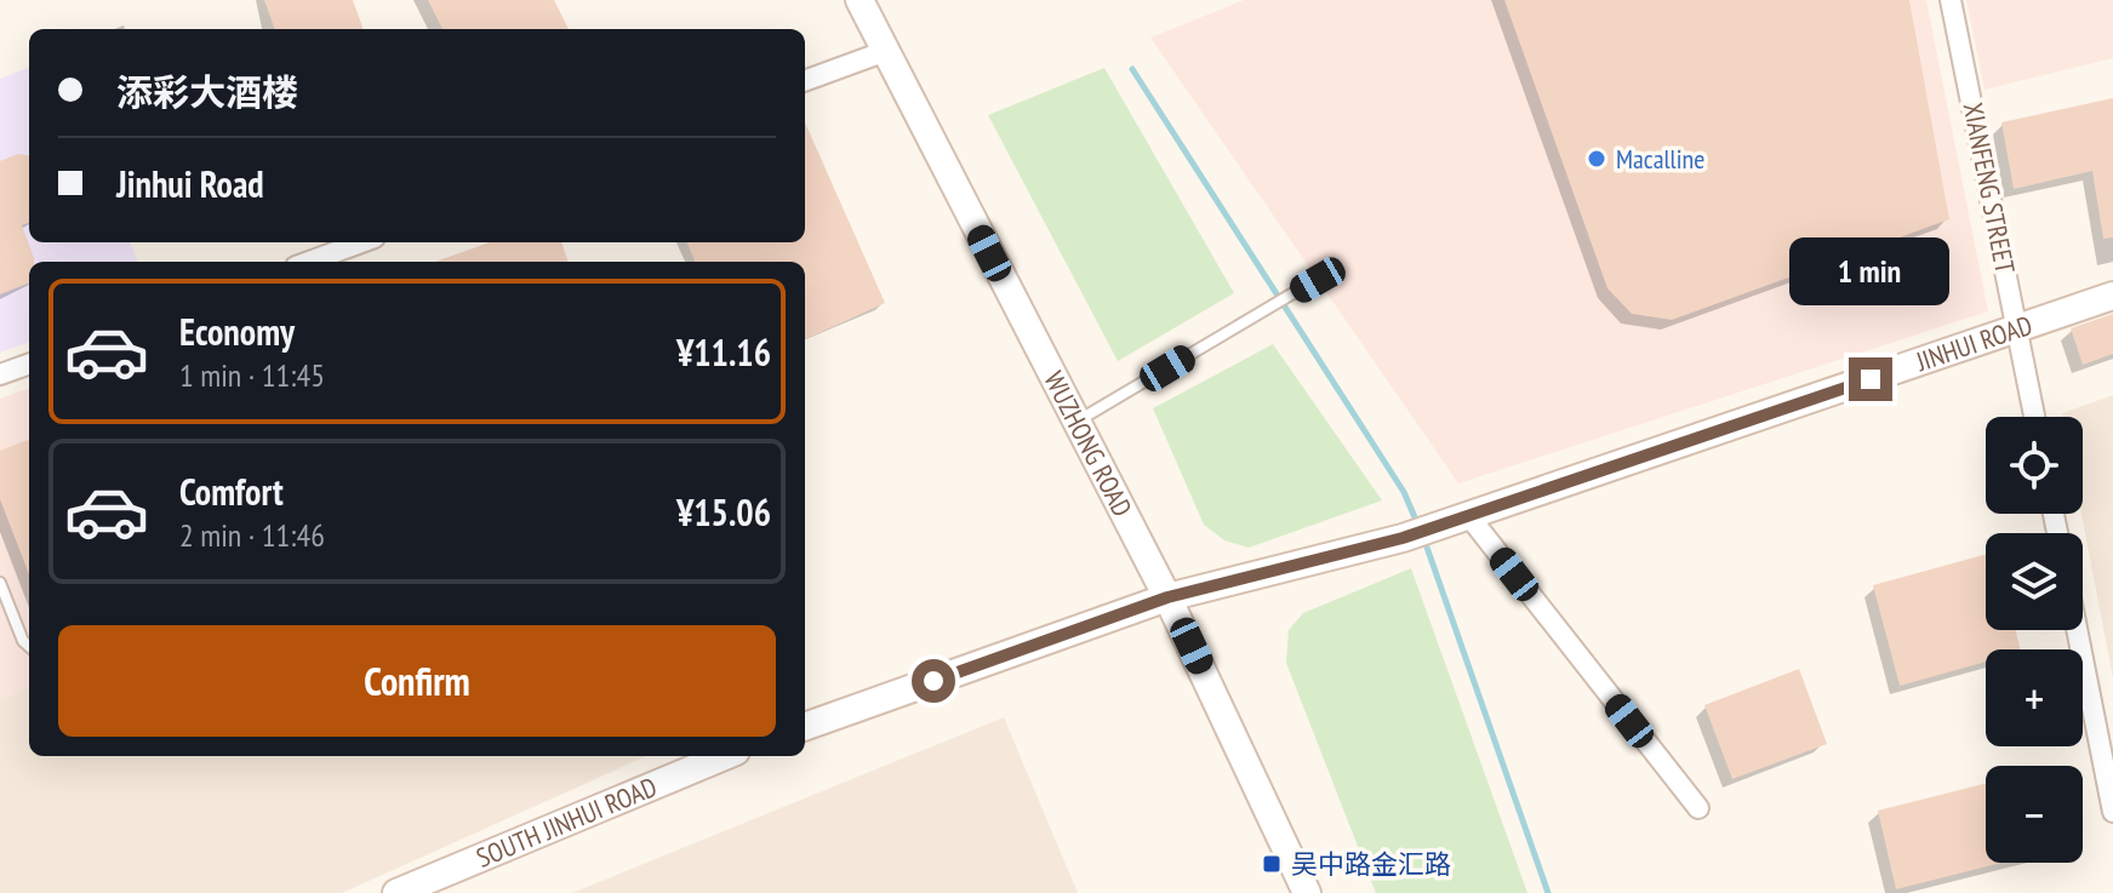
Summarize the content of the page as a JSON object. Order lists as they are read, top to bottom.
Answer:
{
  "streets": {
    "street": [
      "XIANFENG STREET",
      "JINHUI ROAD",
      "WUZHONG ROAD",
      "SOUTH JINHUI ROAD"
    ]
  },
  "crossings": [
    ["XIANFENG STREET", "JINHUI ROAD"],
    ["JINHUI ROAD", "WUZHONG ROAD"]
  ],
  "places": {
    "other": ["Macalline"],
    "transit": ["吴中路金汇路"]
  },
  "page": {
    "banner": ["添彩大酒楼", "Jinhui Road"],
    "bubble": "1 min",
    "list": [
      {
        "name": "Economy",
        "note": "1 min · 11:45",
        "value": "¥11.16"
      },
      {
        "name": "Comfort",
        "note": "2 min · 11:46",
        "value": "¥15.06"
      }
    ],
    "map_buttons": ["+", "−"],
    "buttons": "Confirm"
  }
}
